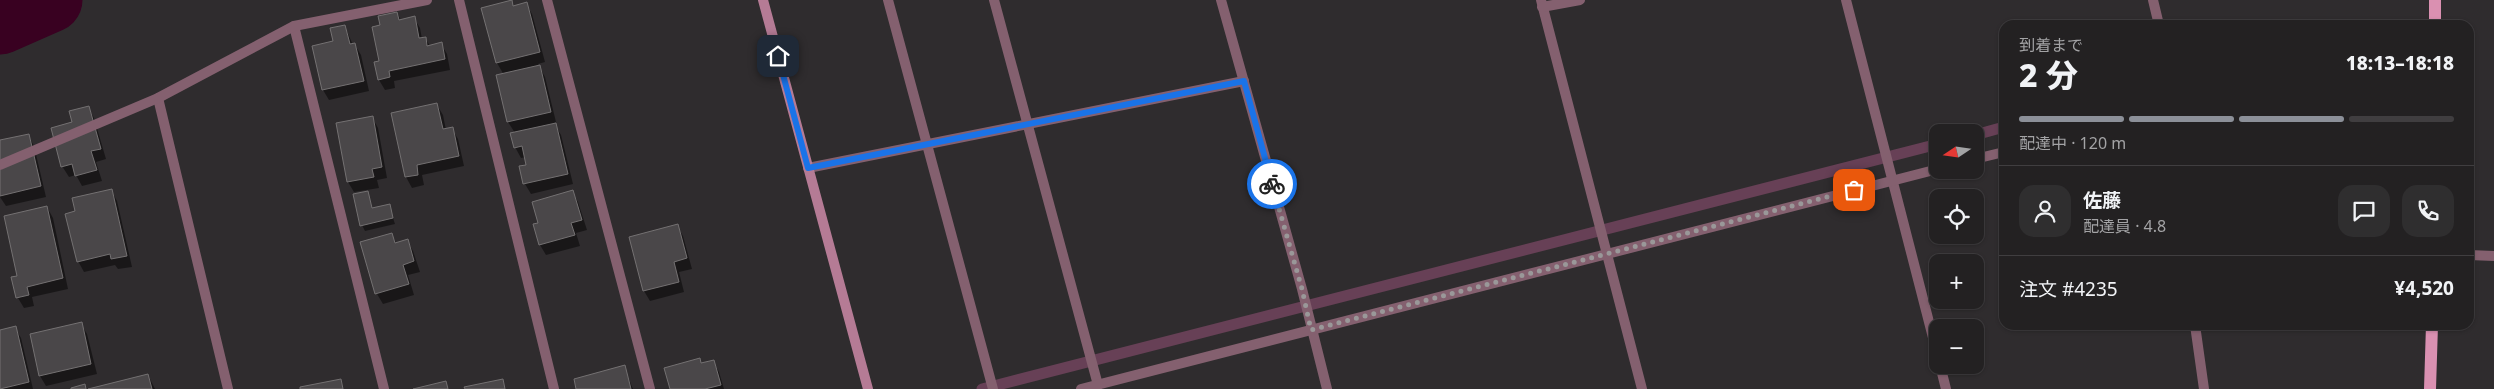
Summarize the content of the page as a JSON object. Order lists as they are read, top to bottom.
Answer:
{
  "north": "left",
  "page": {
    "heading": ["2 分", "到着まで", "18:13–18:18"],
    "panel": [
      "佐藤",
      "配達員 · 4.8",
      "注文 #4235",
      "¥4,520"
    ],
    "bar": "配達中 · 120 m",
    "map_buttons": ["+", "−"]
  }
}
